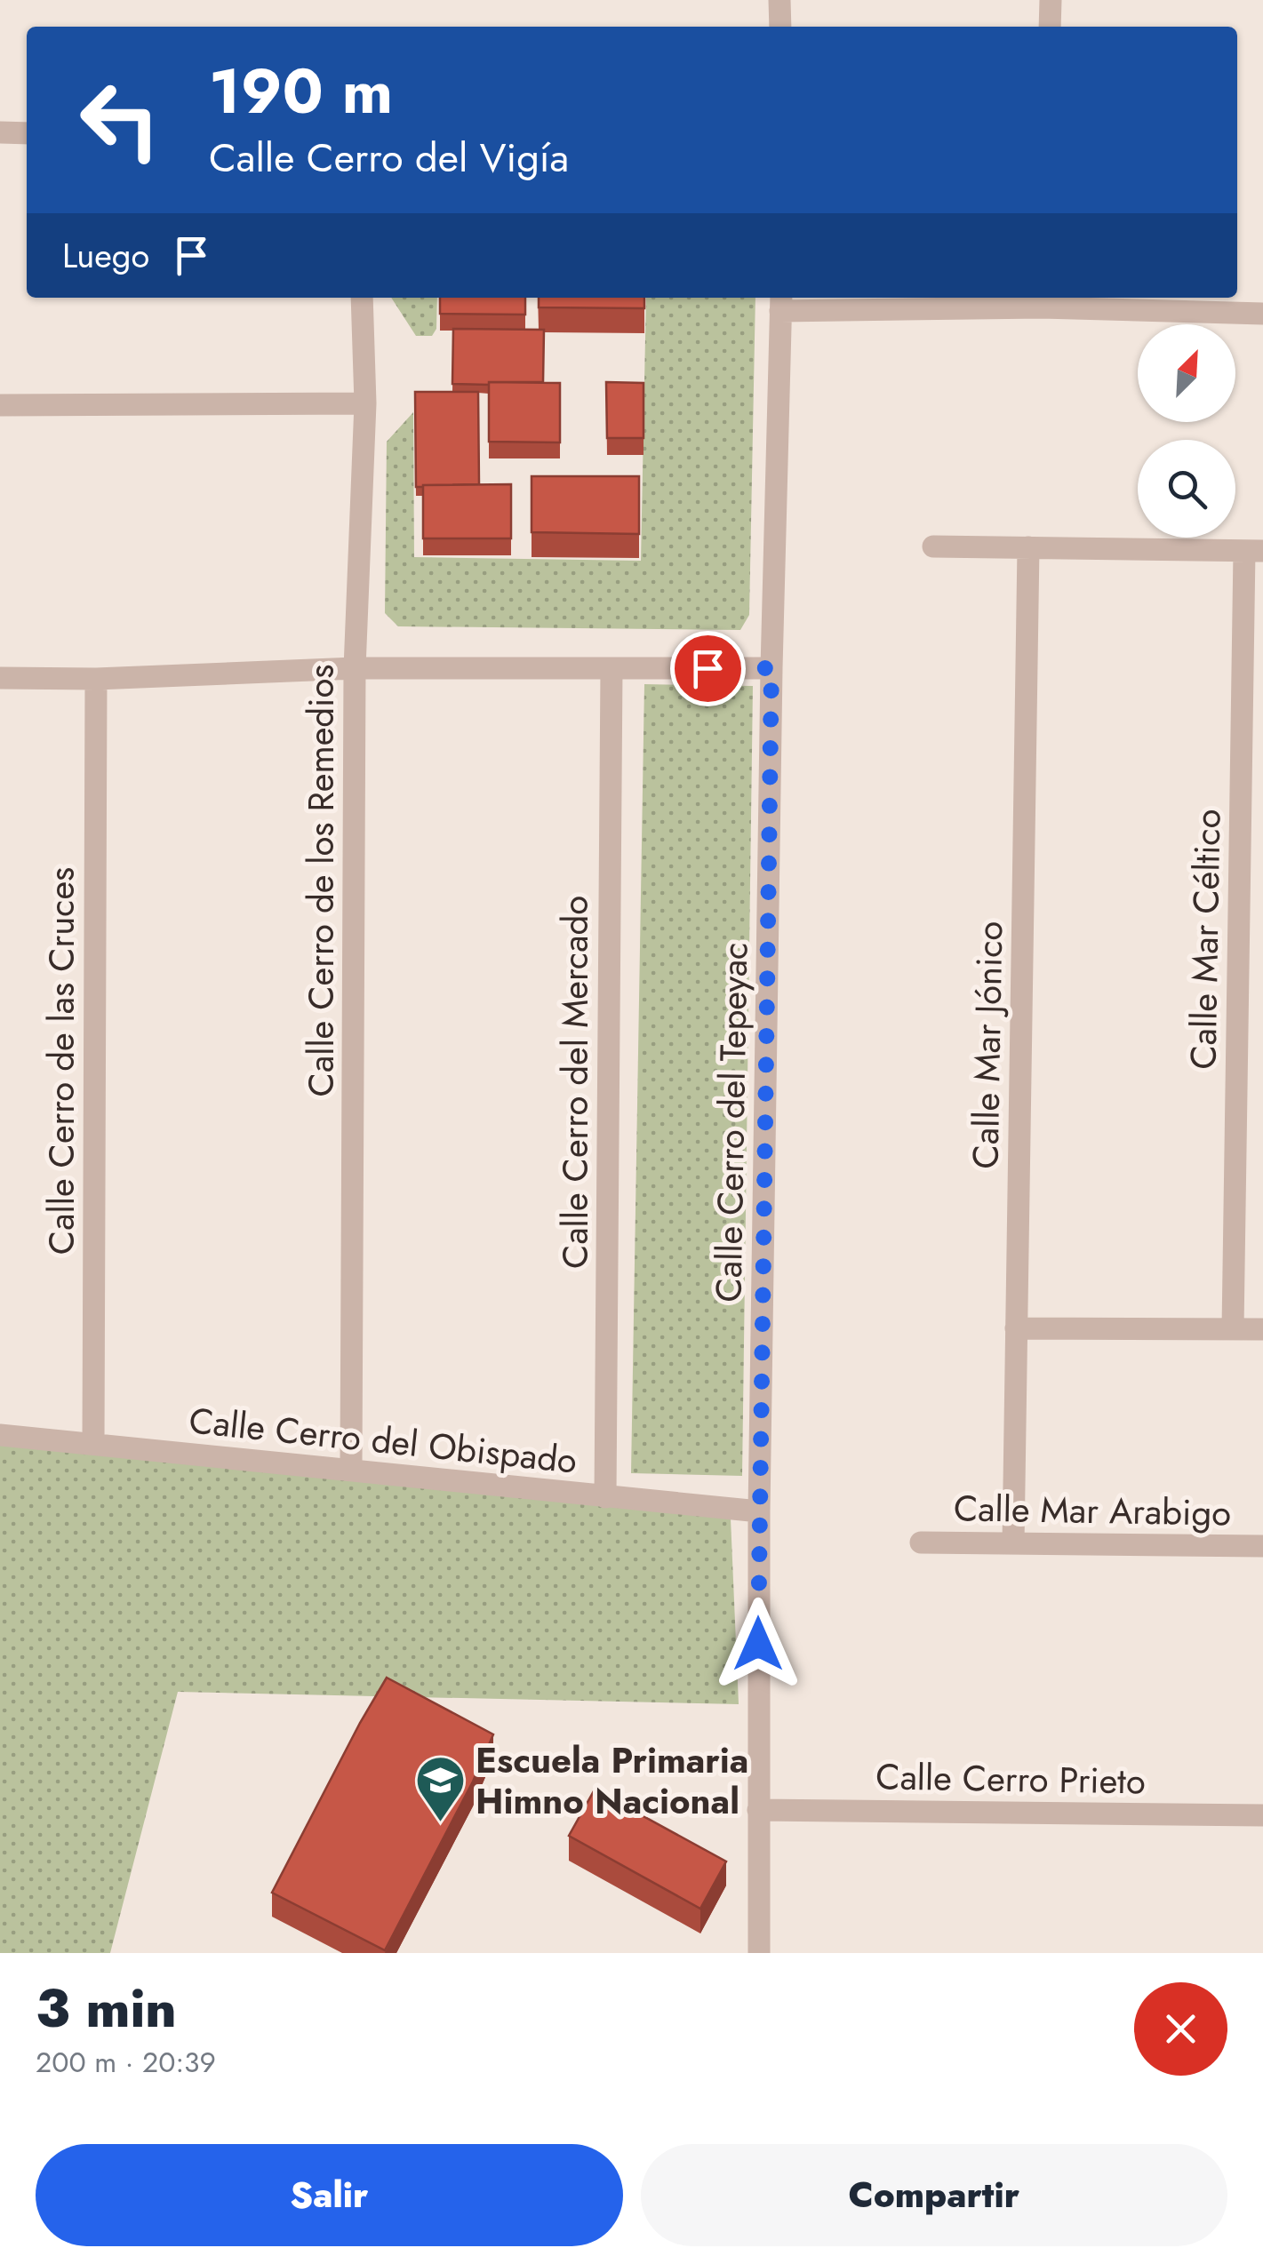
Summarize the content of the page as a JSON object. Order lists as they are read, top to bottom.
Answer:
{
  "streets": {
    "street": [
      "Calle Cerro de los Remedios",
      "Calle Mar Céltico",
      "Calle Mar Jónico",
      "Calle Cerro de las Cruces",
      "Calle Cerro del Mercado",
      "Calle Cerro del Tepeyac",
      "Calle Cerro del Obispado",
      "Calle Mar Arabigo",
      "Calle Cerro Prieto"
    ]
  },
  "crossings": [
    ["Calle Cerro de los Remedios", "Calle Cerro del Obispado"],
    ["Calle Mar Jónico", "Calle Mar Arabigo"],
    ["Calle Cerro de las Cruces", "Calle Cerro del Obispado"],
    ["Calle Cerro del Mercado", "Calle Cerro del Obispado"],
    ["Calle Cerro del Tepeyac", "Calle Cerro del Obispado"],
    ["Calle Cerro del Tepeyac", "Calle Cerro Prieto"]
  ],
  "places": {
    "school or university": ["Escuela Primaria Himno Nacional"]
  },
  "north": "top right",
  "page": {
    "turn": ["190 m", "Calle Cerro del Vigía"],
    "then": "Luego",
    "heading": ["3 min", "200 m · 20:39"],
    "buttons": ["Salir", "Compartir"]
  }
}
